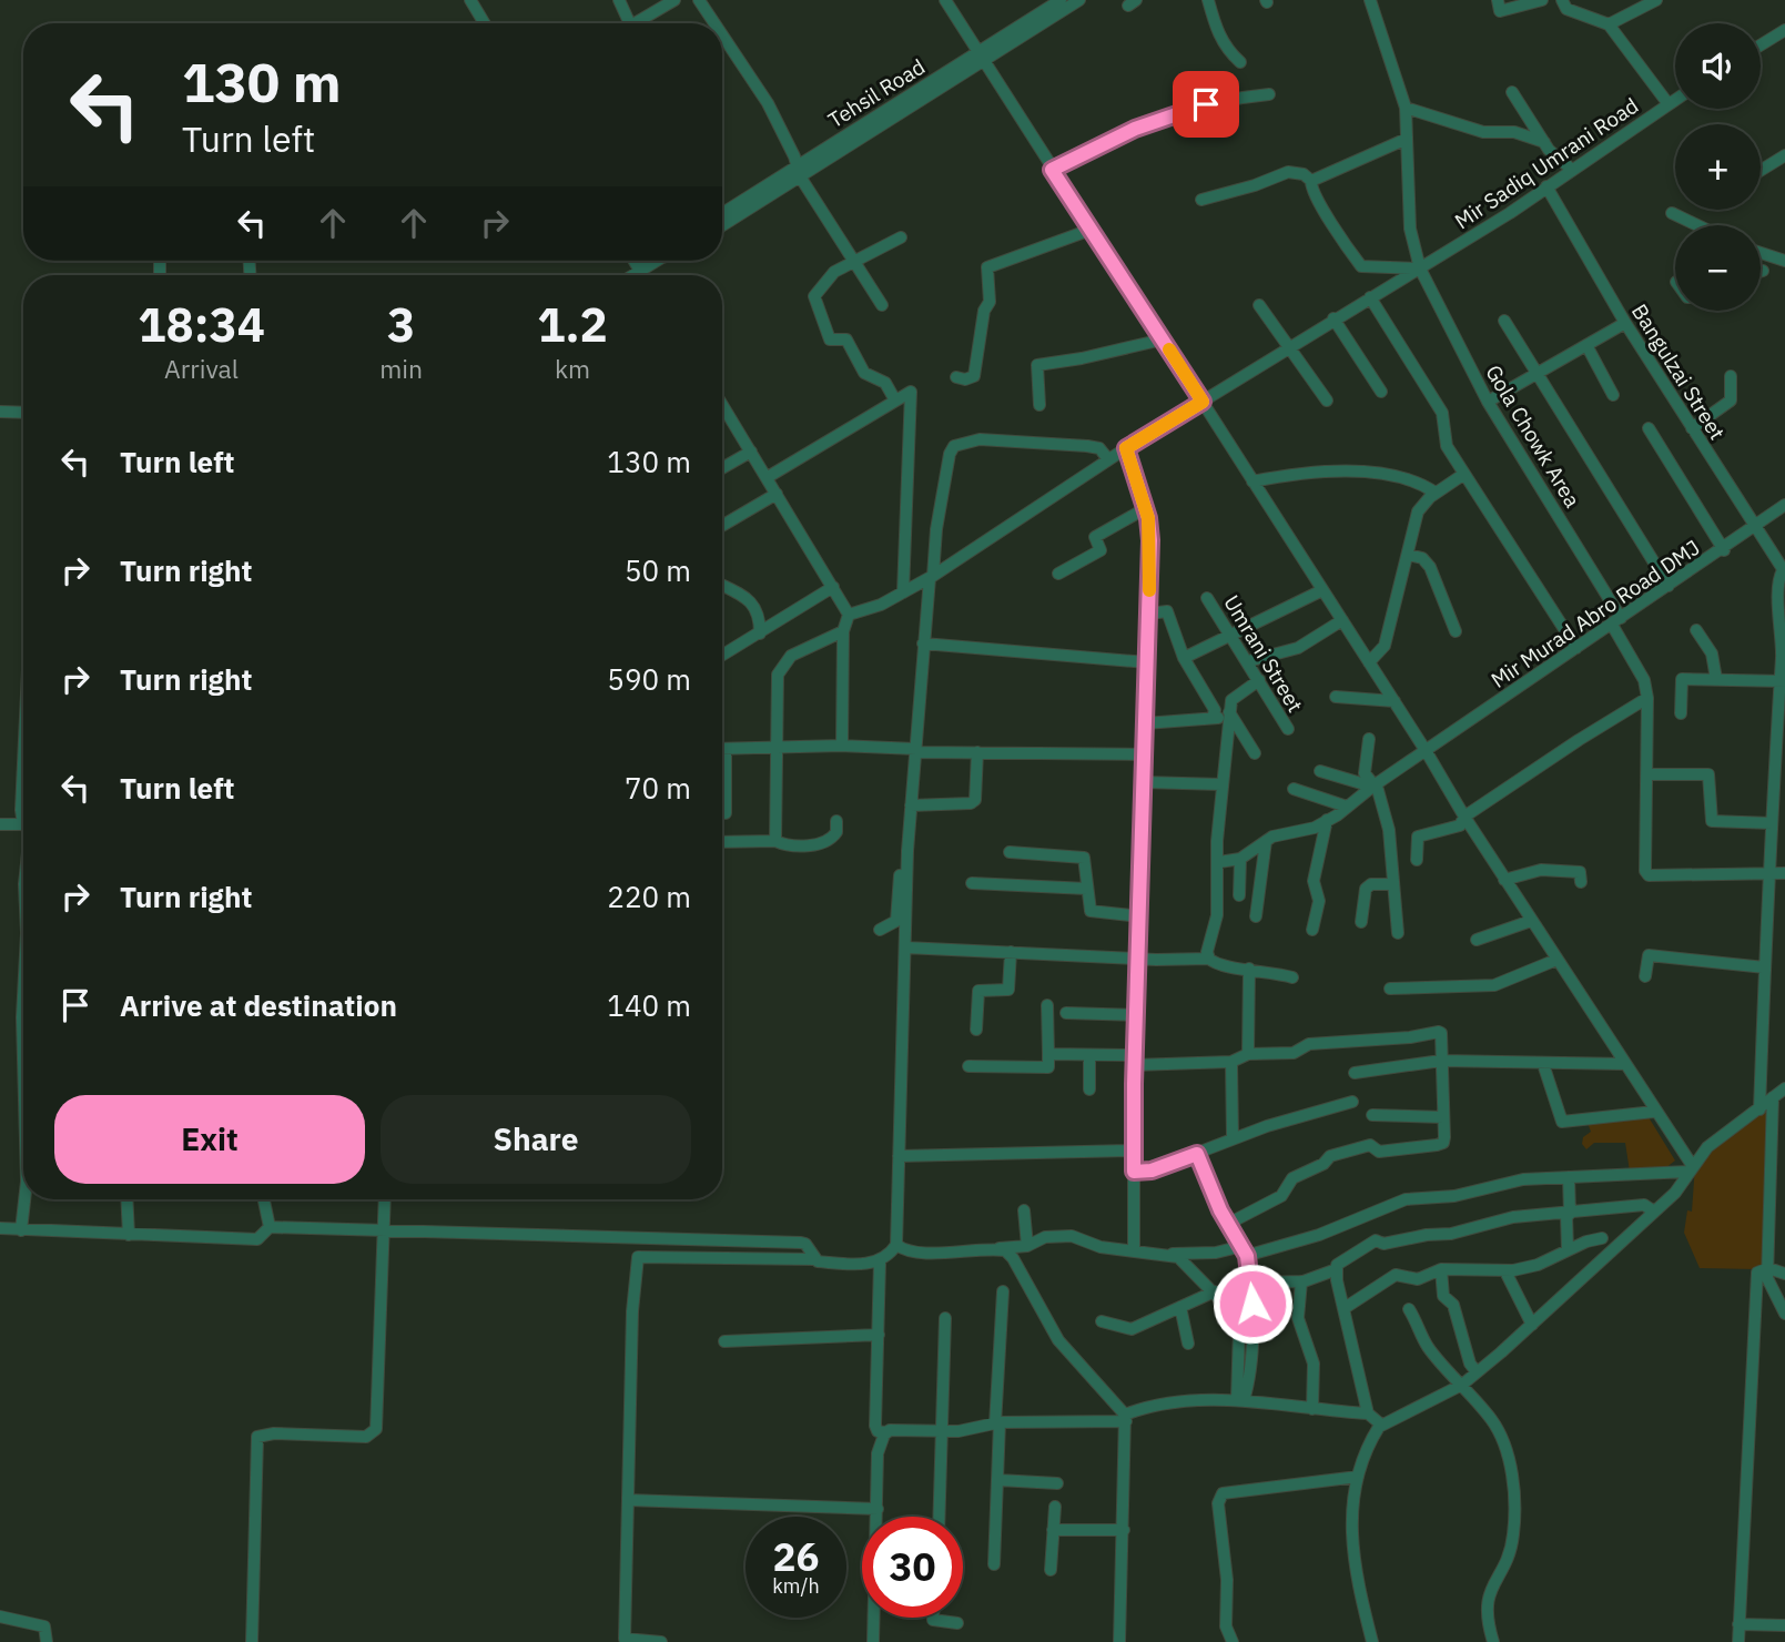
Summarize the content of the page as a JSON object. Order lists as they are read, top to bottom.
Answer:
{
  "streets": {
    "street": [
      "Mir Sadiq Umrani Road",
      "Bangulzai Street",
      "Gola Chowk Area",
      "Mir Murad Abro Road DMJ",
      "Umrani Street"
    ]
  },
  "crossings": [
    ["Mir Sadiq Umrani Road", "Bangulzai Street"],
    ["Mir Sadiq Umrani Road", "Gola Chowk Area"],
    ["Bangulzai Street", "Mir Murad Abro Road DMJ"],
    ["Gola Chowk Area", "Mir Murad Abro Road DMJ"]
  ],
  "page": {
    "map_buttons": ["+", "−"],
    "turn": ["130 m", "Turn left"],
    "eta": [
      "18:34",
      "Arrival",
      "3",
      "min",
      "1.2",
      "km"
    ],
    "list": [
      {
        "name": "Turn left",
        "value": "130 m"
      },
      {
        "name": "Turn right",
        "value": "50 m"
      },
      {
        "name": "Turn right",
        "value": "590 m"
      },
      {
        "name": "Turn left",
        "value": "70 m"
      },
      {
        "name": "Turn right",
        "value": "220 m"
      },
      {
        "name": "Arrive at destination",
        "value": "140 m"
      }
    ],
    "buttons": ["Exit", "Share"],
    "speed": "26 km/h",
    "limit": "30"
  }
}
